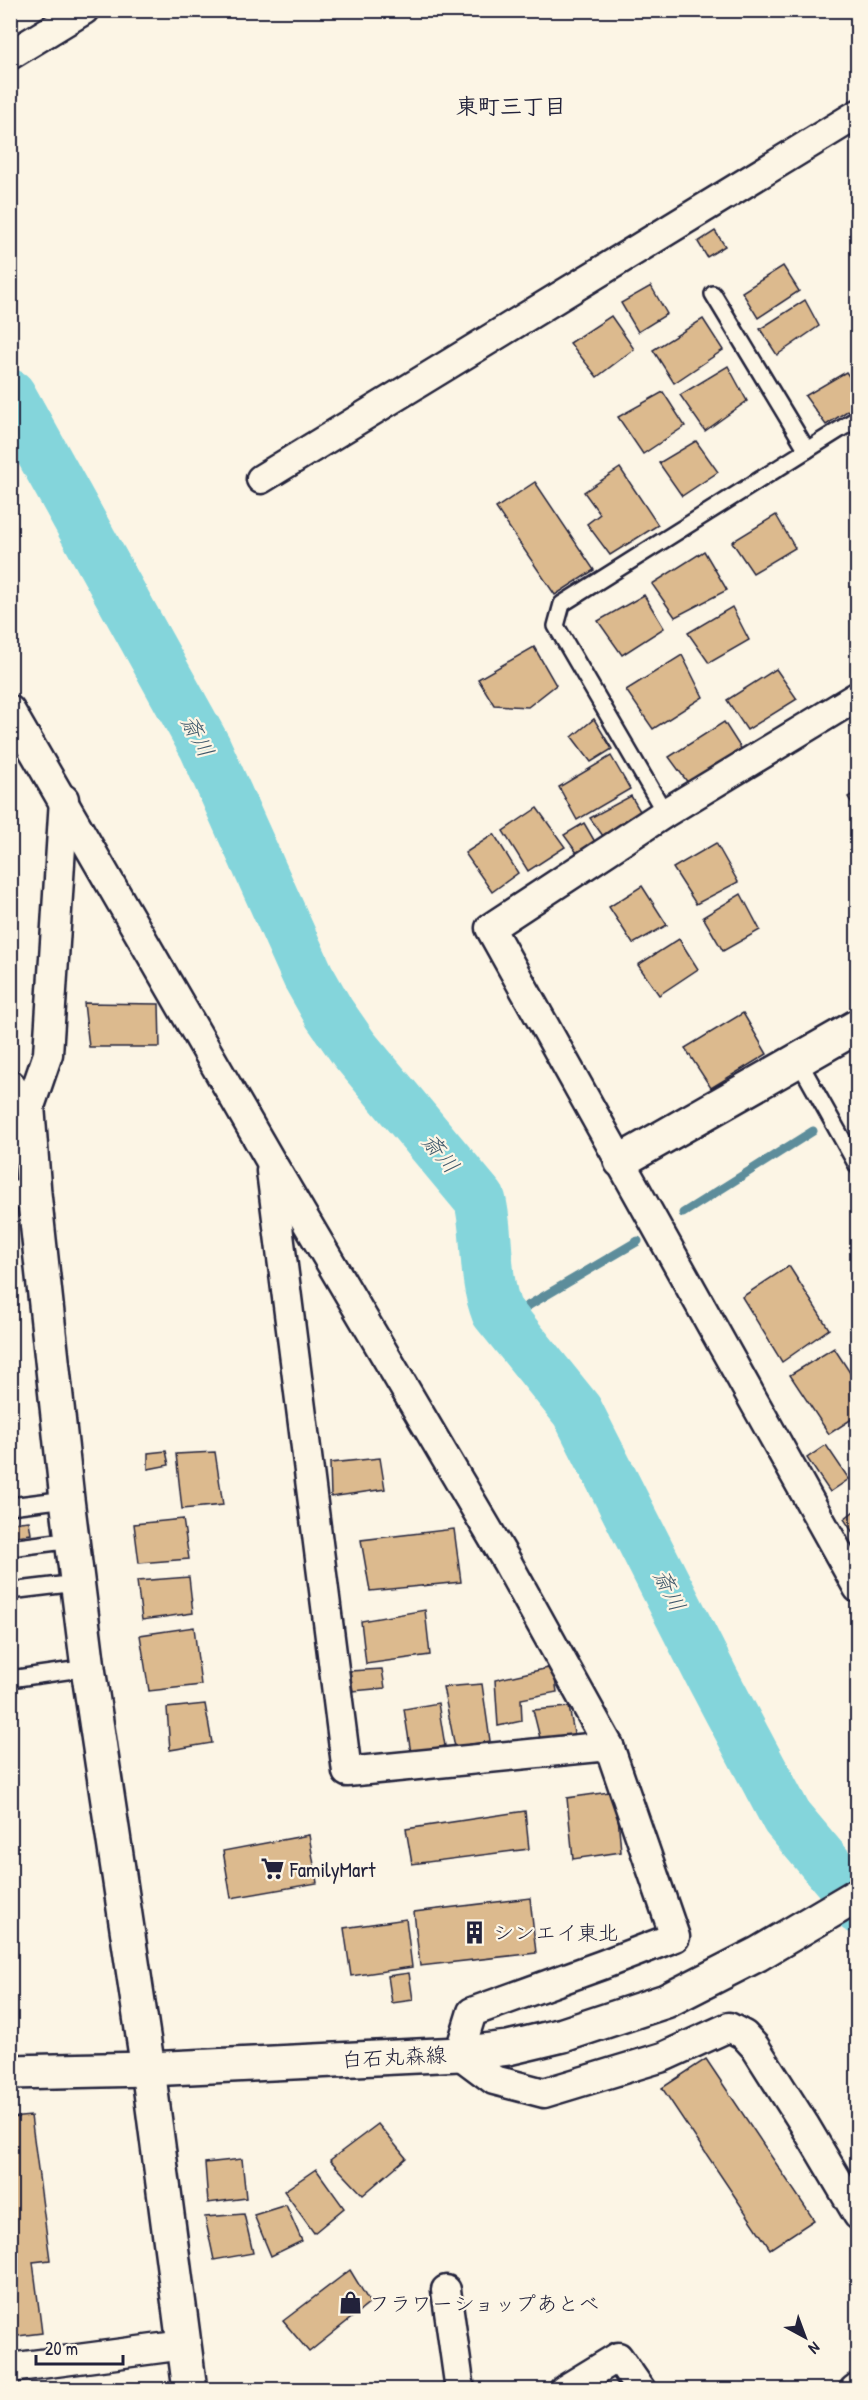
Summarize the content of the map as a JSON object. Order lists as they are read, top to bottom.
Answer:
{
  "streets": {
    "street": ["白石丸森線"]
  },
  "districts": ["東町三丁目"],
  "water": ["斎川"],
  "places": {
    "supermarket": ["FamilyMart"],
    "building": ["シンエイ東北"],
    "shop": ["フラワーショップあとべ"]
  },
  "scale_bar": "20 m",
  "north": "bottom right"
}
